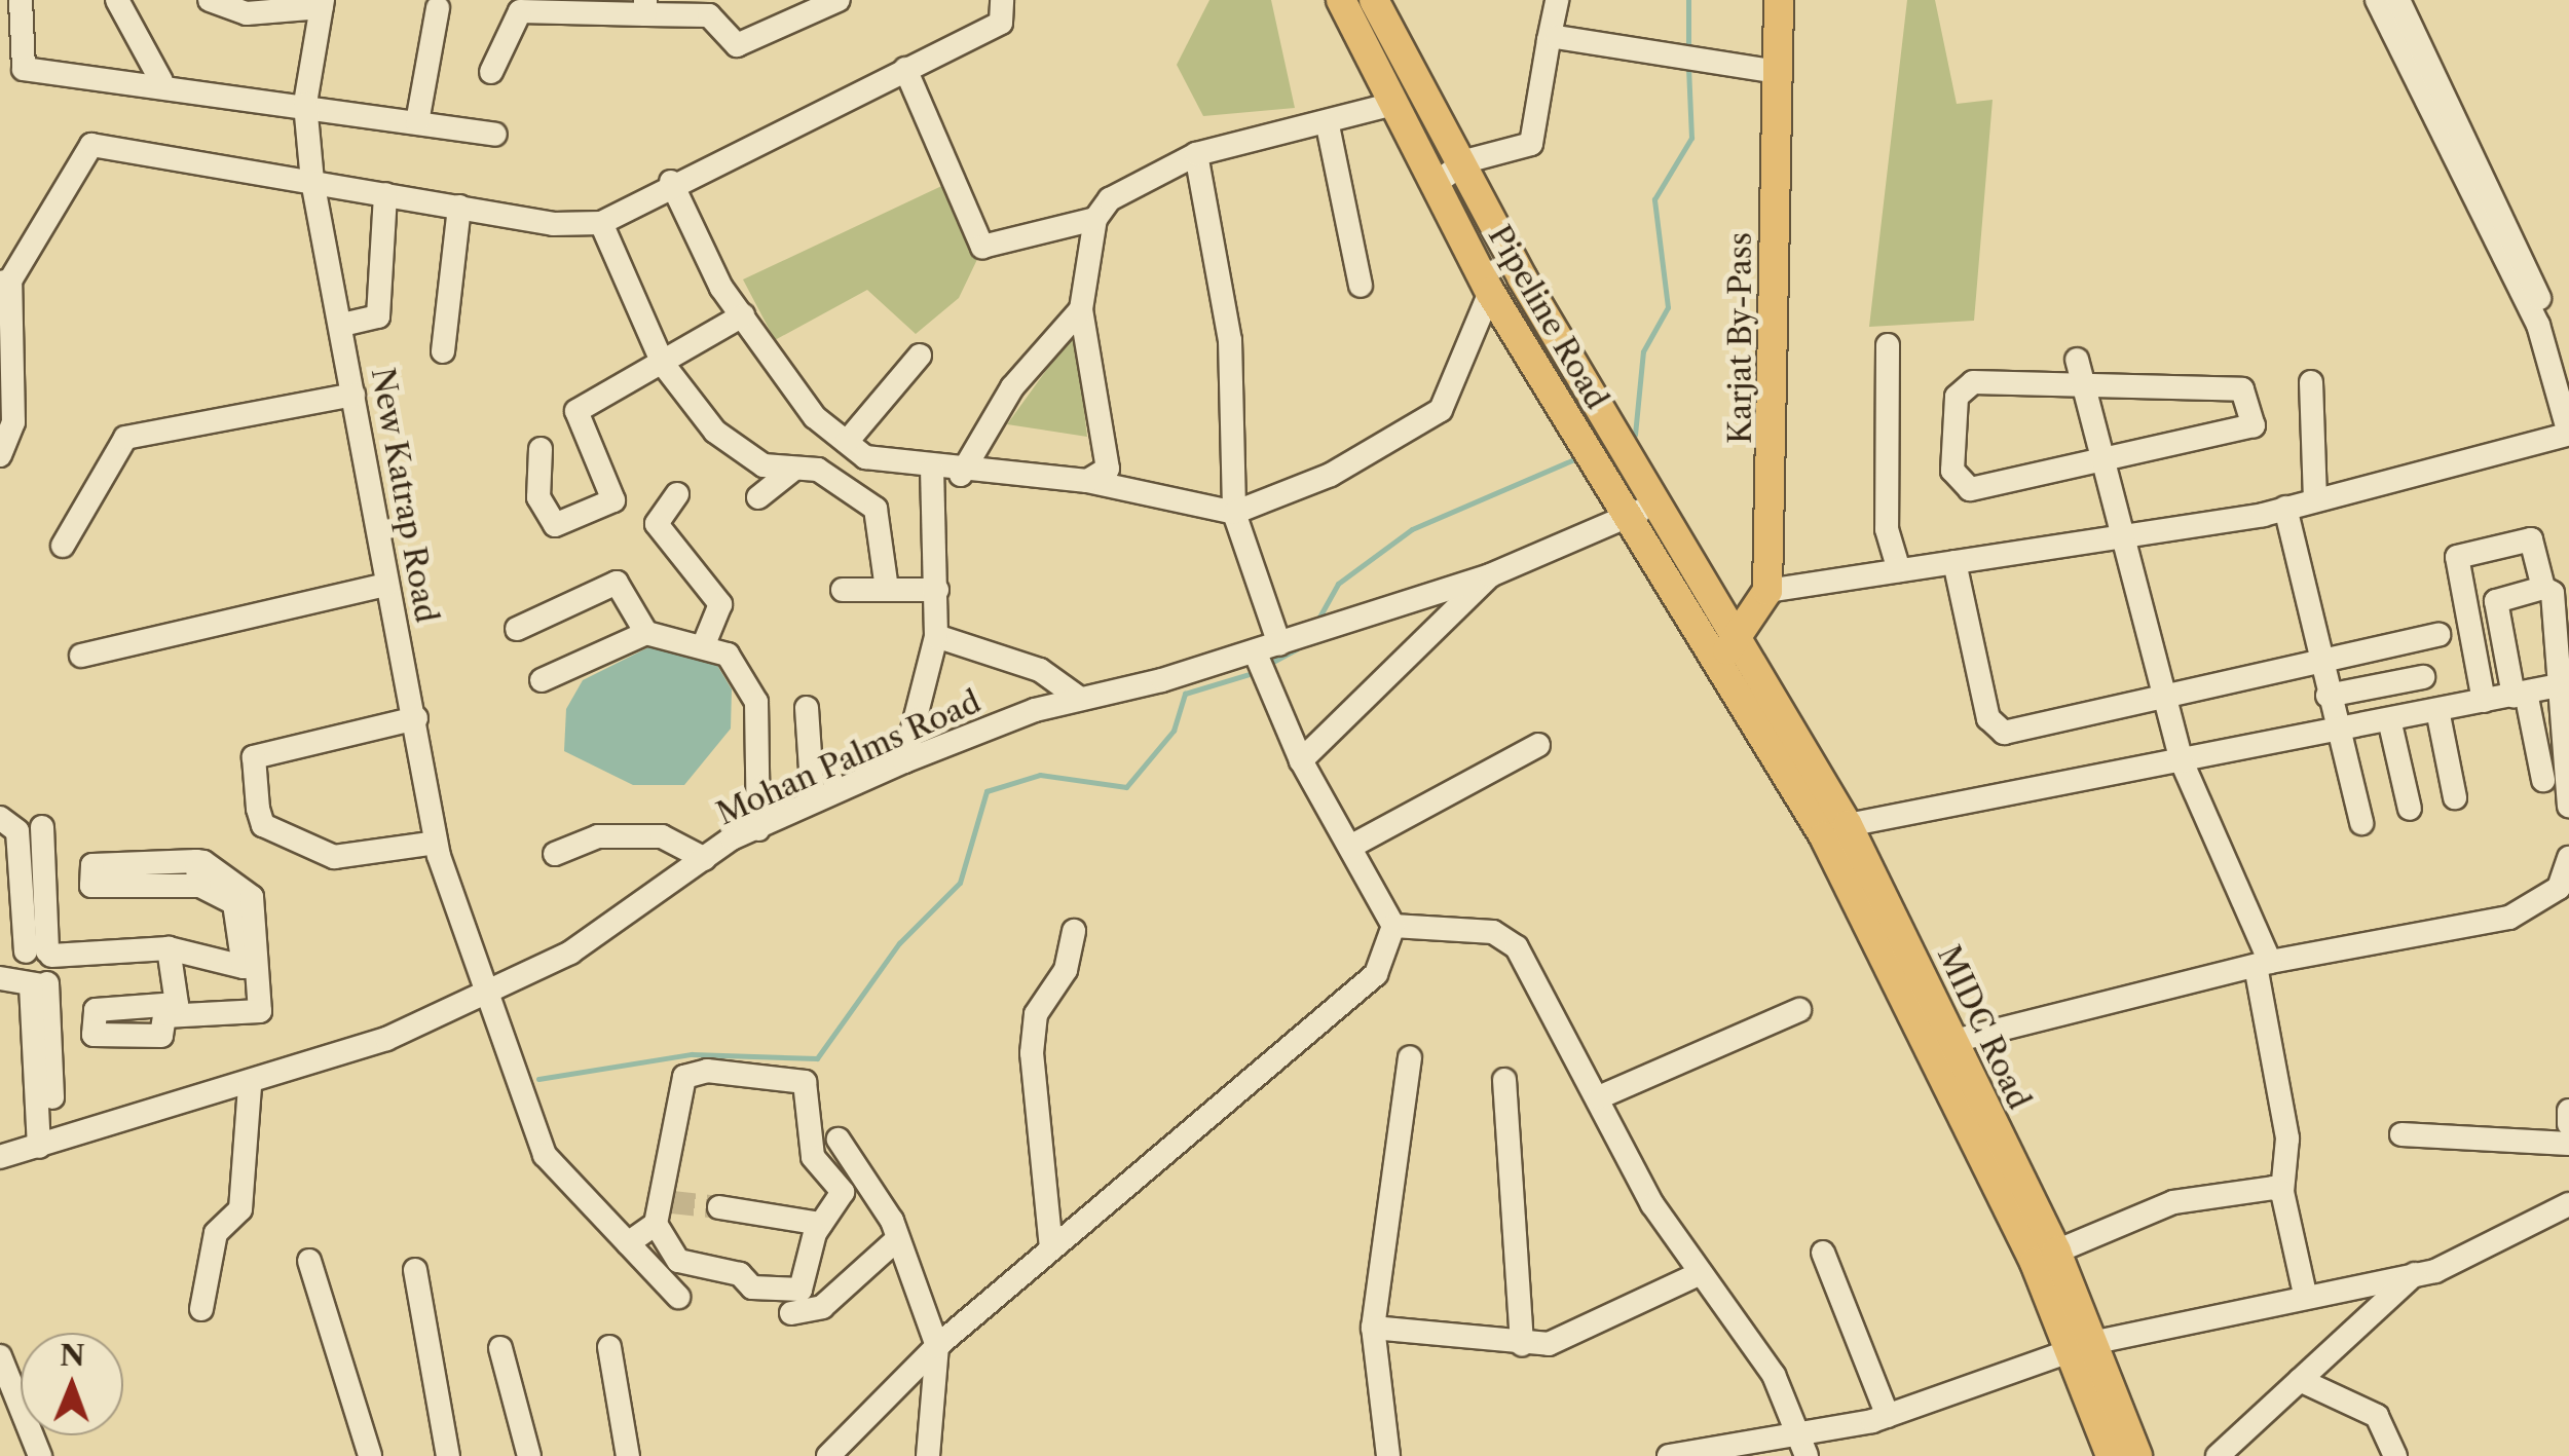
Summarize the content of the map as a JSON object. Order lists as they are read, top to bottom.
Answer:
{
  "streets": {
    "main road": ["Pipeline Road", "Karjat By-Pass", "MIDC Road"],
    "street": ["New Katrap Road", "Mohan Palms Road"]
  },
  "crossings": [
    ["Pipeline Road", "Karjat By-Pass"],
    ["Pipeline Road", "MIDC Road"],
    ["Karjat By-Pass", "MIDC Road"],
    ["New Katrap Road", "Mohan Palms Road"]
  ],
  "north": "top"
}
